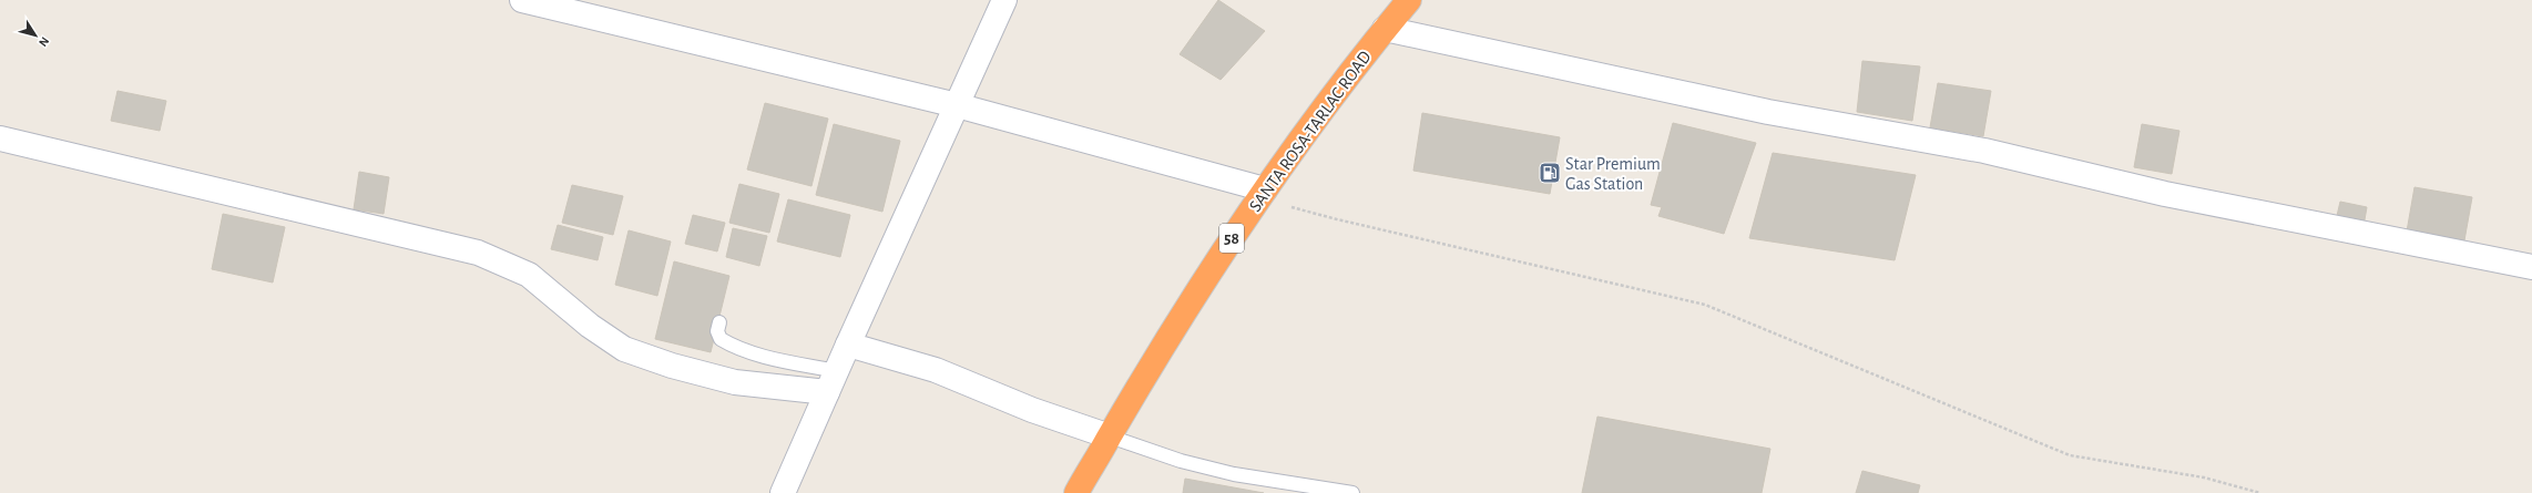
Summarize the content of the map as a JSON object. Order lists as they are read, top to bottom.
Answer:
{
  "streets": {
    "highway": ["SANTA ROSA-TARLAC ROAD", "58"]
  },
  "places": {
    "fuel station": ["Star Premium Gas Station"]
  },
  "north": "bottom right"
}
